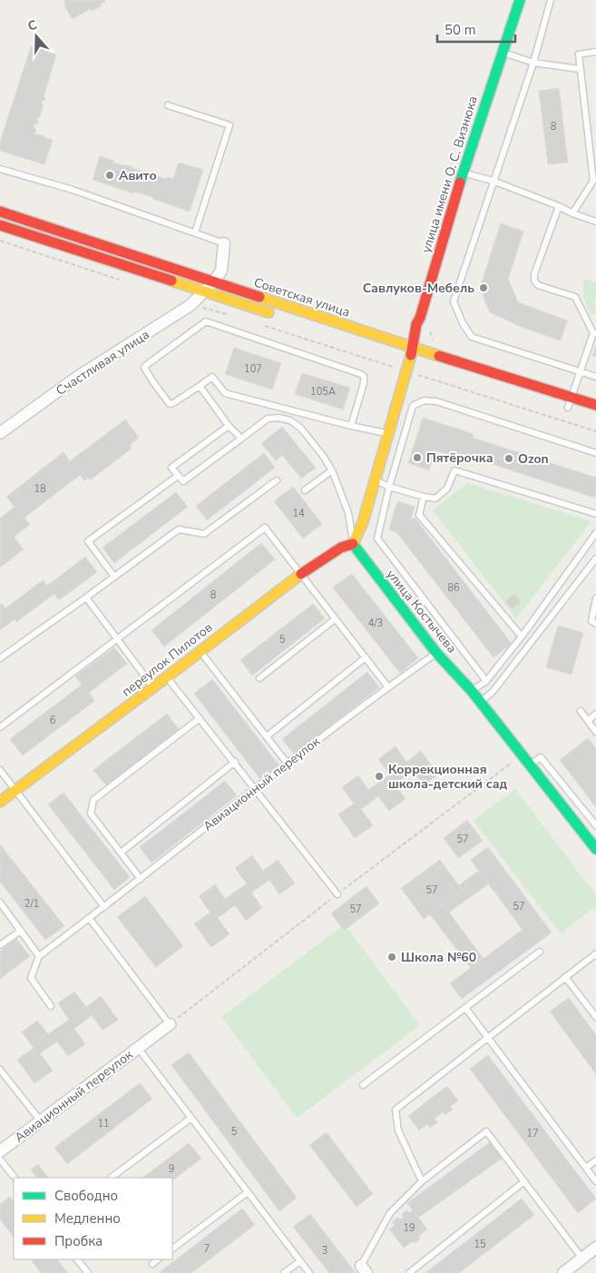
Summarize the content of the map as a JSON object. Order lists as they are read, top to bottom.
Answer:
{
  "streets": {
    "main road": [
      "улица имени О. С. Визнюка",
      "Советская улица",
      "улица Костычева",
      "переулок Пилотов"
    ],
    "street": ["Счастливая улица", "Авиационный переулок"]
  },
  "crossings": [
    ["улица имени О. С. Визнюка", "Советская улица"],
    ["улица имени О. С. Визнюка", "улица Костычева"],
    ["улица имени О. С. Визнюка", "переулок Пилотов"],
    ["Советская улица", "Счастливая улица"],
    ["улица Костычева", "переулок Пилотов"],
    ["улица Костычева", "Авиационный переулок"]
  ],
  "places": [
    "Авито",
    "Савлуков-Мебель",
    "Пятёрочка",
    "Ozon",
    "Коррекционная школа-детский сад",
    "Школа №60"
  ],
  "house_numbers": [
    "8",
    "107",
    "105А",
    "18",
    "14",
    "86",
    "8",
    "4/3",
    "5",
    "6",
    "57",
    "57",
    "2/1",
    "57",
    "57",
    "11",
    "5",
    "17",
    "9",
    "19",
    "15",
    "7",
    "3"
  ],
  "legend": ["Свободно", "Медленно", "Пробка"],
  "scale_bar": "50 m",
  "north": "top"
}
